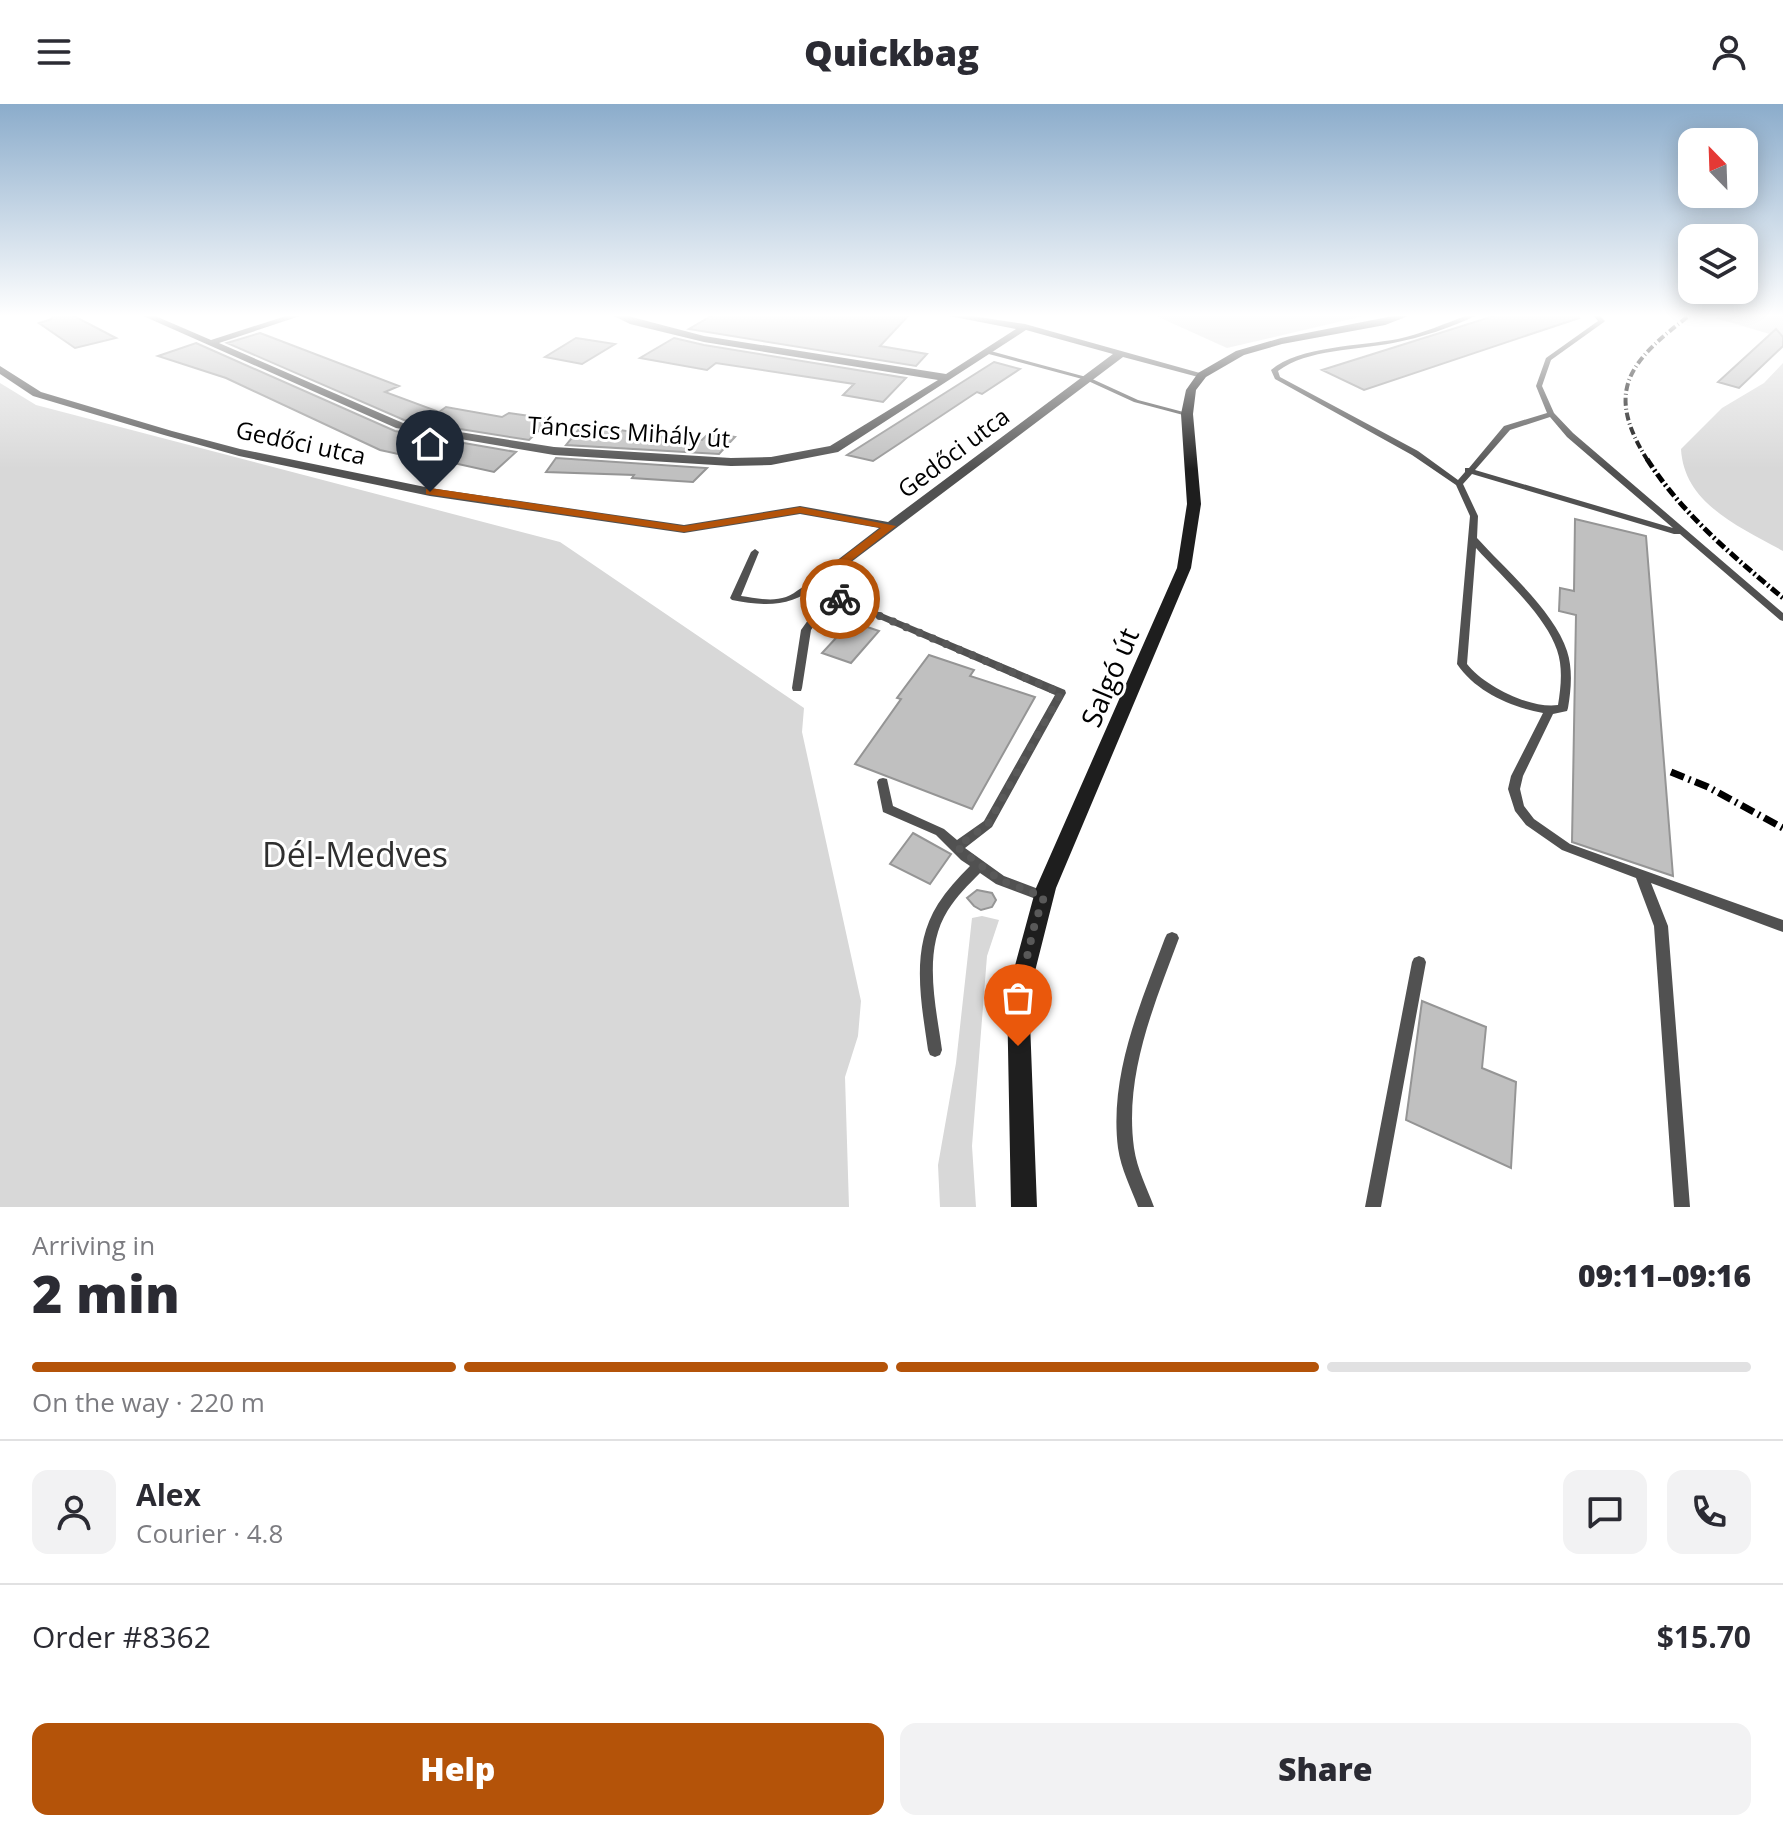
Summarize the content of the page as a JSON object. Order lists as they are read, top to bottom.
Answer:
{
  "streets": {
    "main road": ["Salgó út"],
    "street": ["Táncsics Mihály út", "Gedőci utca"]
  },
  "parks": ["Dél-Medves"],
  "north": "top left",
  "page": {
    "header": "Quickbag",
    "heading": ["2 min", "Arriving in", "09:11–09:16"],
    "panel": [
      "Alex",
      "Courier · 4.8",
      "Order #8362",
      "$15.70"
    ],
    "bar": "On the way · 220 m",
    "buttons": ["Help", "Share"]
  }
}
